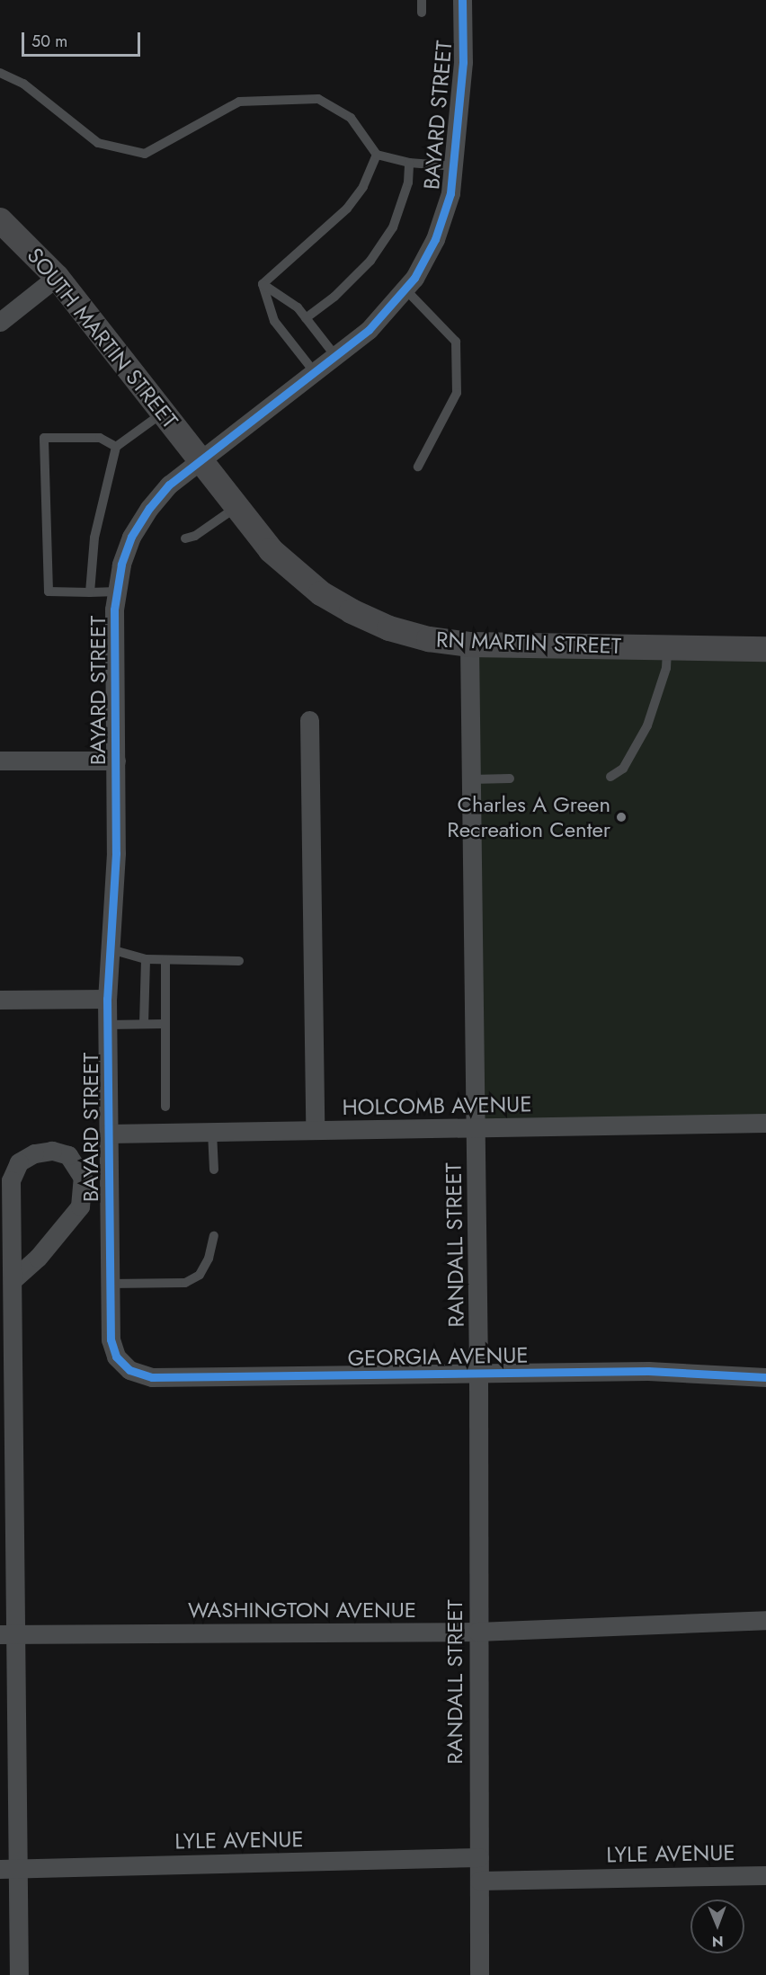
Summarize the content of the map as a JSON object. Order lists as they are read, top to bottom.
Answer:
{
  "streets": {
    "street": [
      "BAYARD STREET",
      "SOUTH MARTIN STREET",
      "RN MARTIN STREET",
      "HOLCOMB AVENUE",
      "RANDALL STREET",
      "GEORGIA AVENUE",
      "WASHINGTON AVENUE",
      "LYLE AVENUE"
    ]
  },
  "crossings": [
    ["BAYARD STREET", "SOUTH MARTIN STREET"],
    ["BAYARD STREET", "RN MARTIN STREET"],
    ["BAYARD STREET", "HOLCOMB AVENUE"],
    ["BAYARD STREET", "GEORGIA AVENUE"],
    ["BAYARD STREET", "WASHINGTON AVENUE"],
    ["BAYARD STREET", "LYLE AVENUE"],
    ["SOUTH MARTIN STREET", "RN MARTIN STREET"],
    ["RN MARTIN STREET", "RANDALL STREET"],
    ["HOLCOMB AVENUE", "RANDALL STREET"],
    ["RANDALL STREET", "GEORGIA AVENUE"],
    ["RANDALL STREET", "WASHINGTON AVENUE"],
    ["RANDALL STREET", "LYLE AVENUE"]
  ],
  "places": ["Charles A Green Recreation Center"],
  "scale_bar": "50 m",
  "north": "bottom"
}
